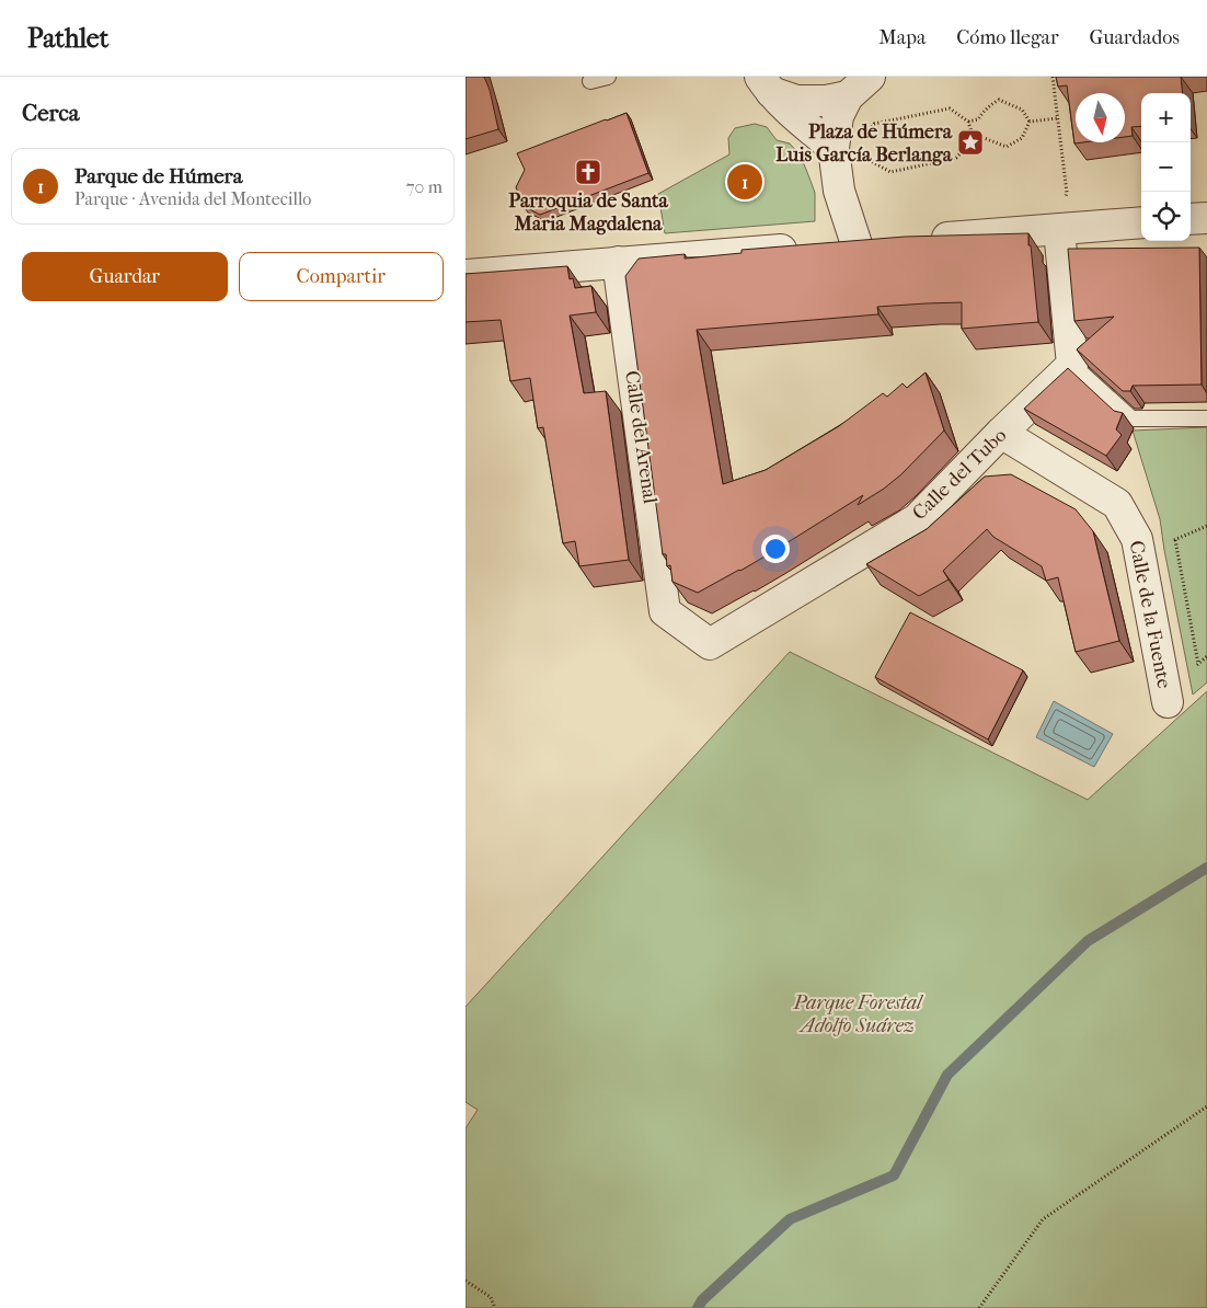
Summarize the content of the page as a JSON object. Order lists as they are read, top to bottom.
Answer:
{
  "streets": {
    "street": ["Calle del Arenal", "Calle del Tubo", "Calle de la Fuente"]
  },
  "crossings": [
    ["Calle del Arenal", "Calle del Tubo"],
    ["Calle del Tubo", "Calle de la Fuente"]
  ],
  "parks": ["Parque Forestal Adolfo Suárez"],
  "places": {
    "place": ["Plaza de Húmera Luis García Berlanga"],
    "church": ["Parroquia de Santa Maria Magdalena"]
  },
  "north": "bottom",
  "page": {
    "header": "Pathlet",
    "nav": ["Mapa", "Cómo llegar", "Guardados"],
    "heading": "Cerca",
    "map_buttons": ["+", "−"],
    "list": [
      {
        "mark": "1",
        "name": "Parque de Húmera",
        "note": "Parque · Avenida del Montecillo",
        "value": "70 m"
      }
    ],
    "pins": "1",
    "buttons": ["Guardar", "Compartir"]
  }
}
